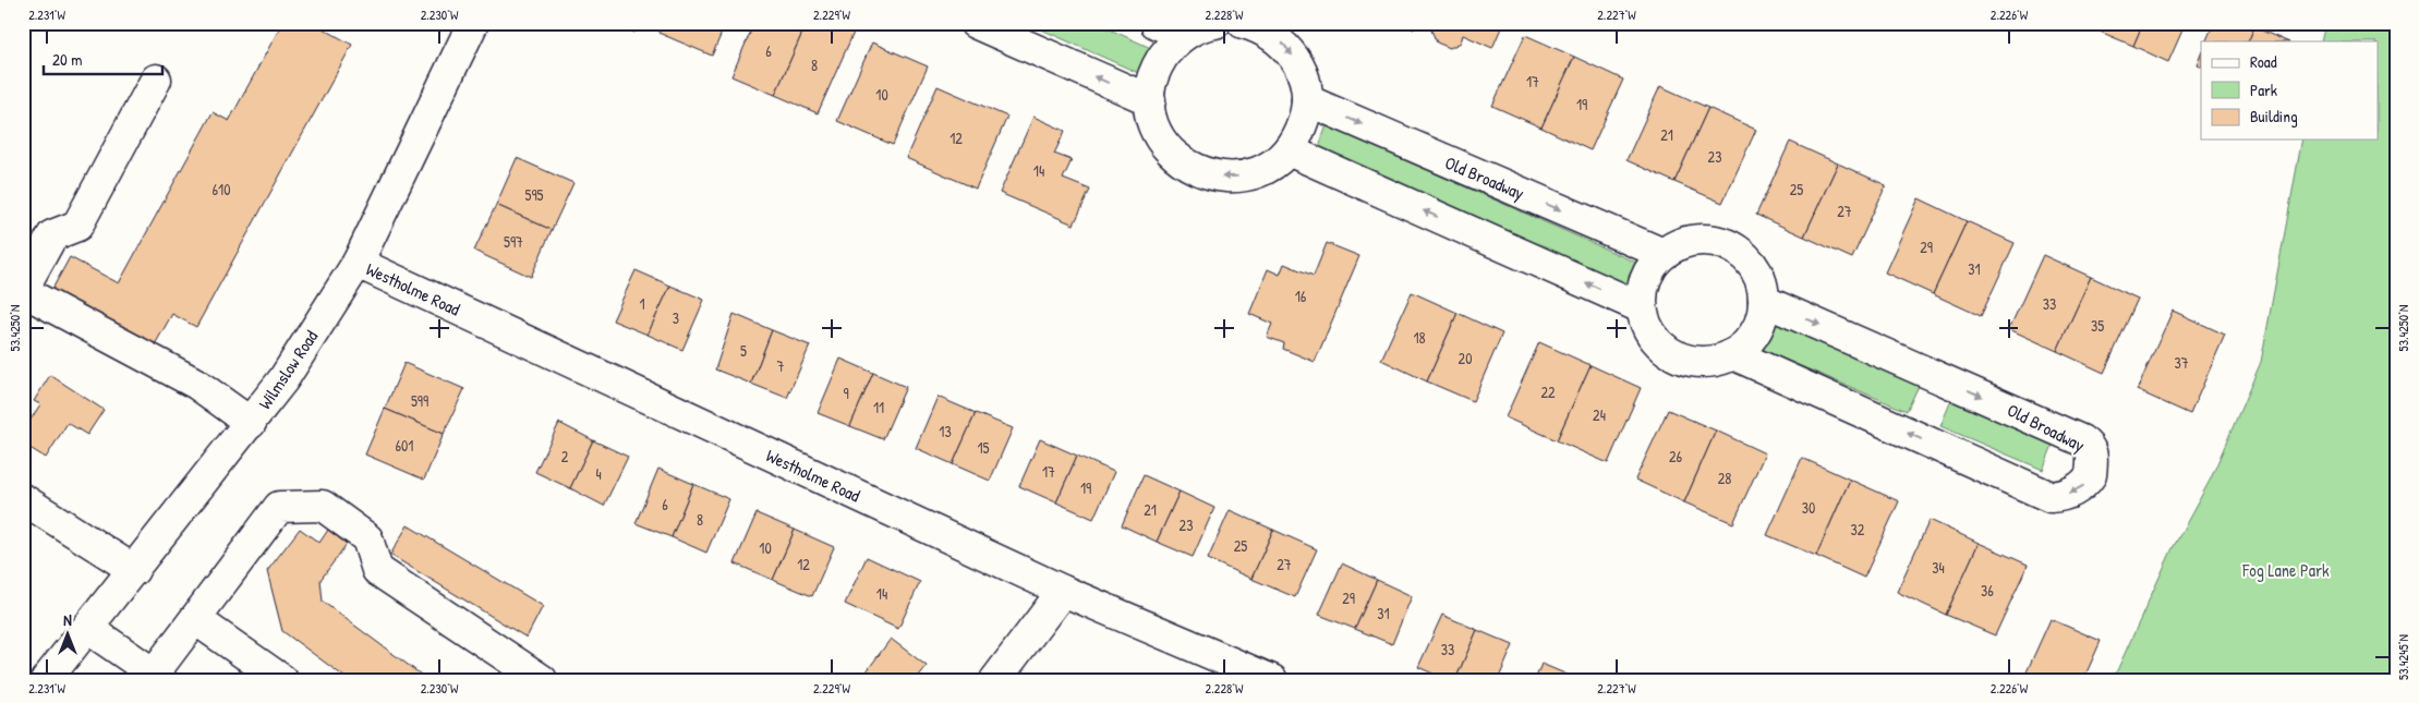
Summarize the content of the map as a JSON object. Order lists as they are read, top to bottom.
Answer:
{
  "streets": {
    "street": ["Old Broadway", "Westholme Road", "Wilmslow Road"]
  },
  "crossings": [
    ["Westholme Road", "Wilmslow Road"]
  ],
  "parks": ["Fog Lane Park"],
  "house_numbers": [
    "6",
    "8",
    "17",
    "10",
    "19",
    "21",
    "12",
    "23",
    "14",
    "610",
    "25",
    "595",
    "27",
    "597",
    "29",
    "31",
    "16",
    "1",
    "33",
    "3",
    "35",
    "18",
    "5",
    "20",
    "37",
    "7",
    "22",
    "9",
    "599",
    "11",
    "24",
    "13",
    "601",
    "15",
    "2",
    "26",
    "17",
    "4",
    "28",
    "19",
    "6",
    "30",
    "21",
    "8",
    "23",
    "32",
    "25",
    "10",
    "12",
    "27",
    "34",
    "36",
    "14",
    "29",
    "31",
    "33"
  ],
  "legend": ["Road", "Park", "Building"],
  "scale_bar": "20 m",
  "north": "top",
  "coordinates": [
    "2.231°W",
    "2.230°W",
    "2.229°W",
    "2.228°W",
    "2.227°W",
    "2.226°W",
    "53.4250°N",
    "53.4245°N"
  ]
}
